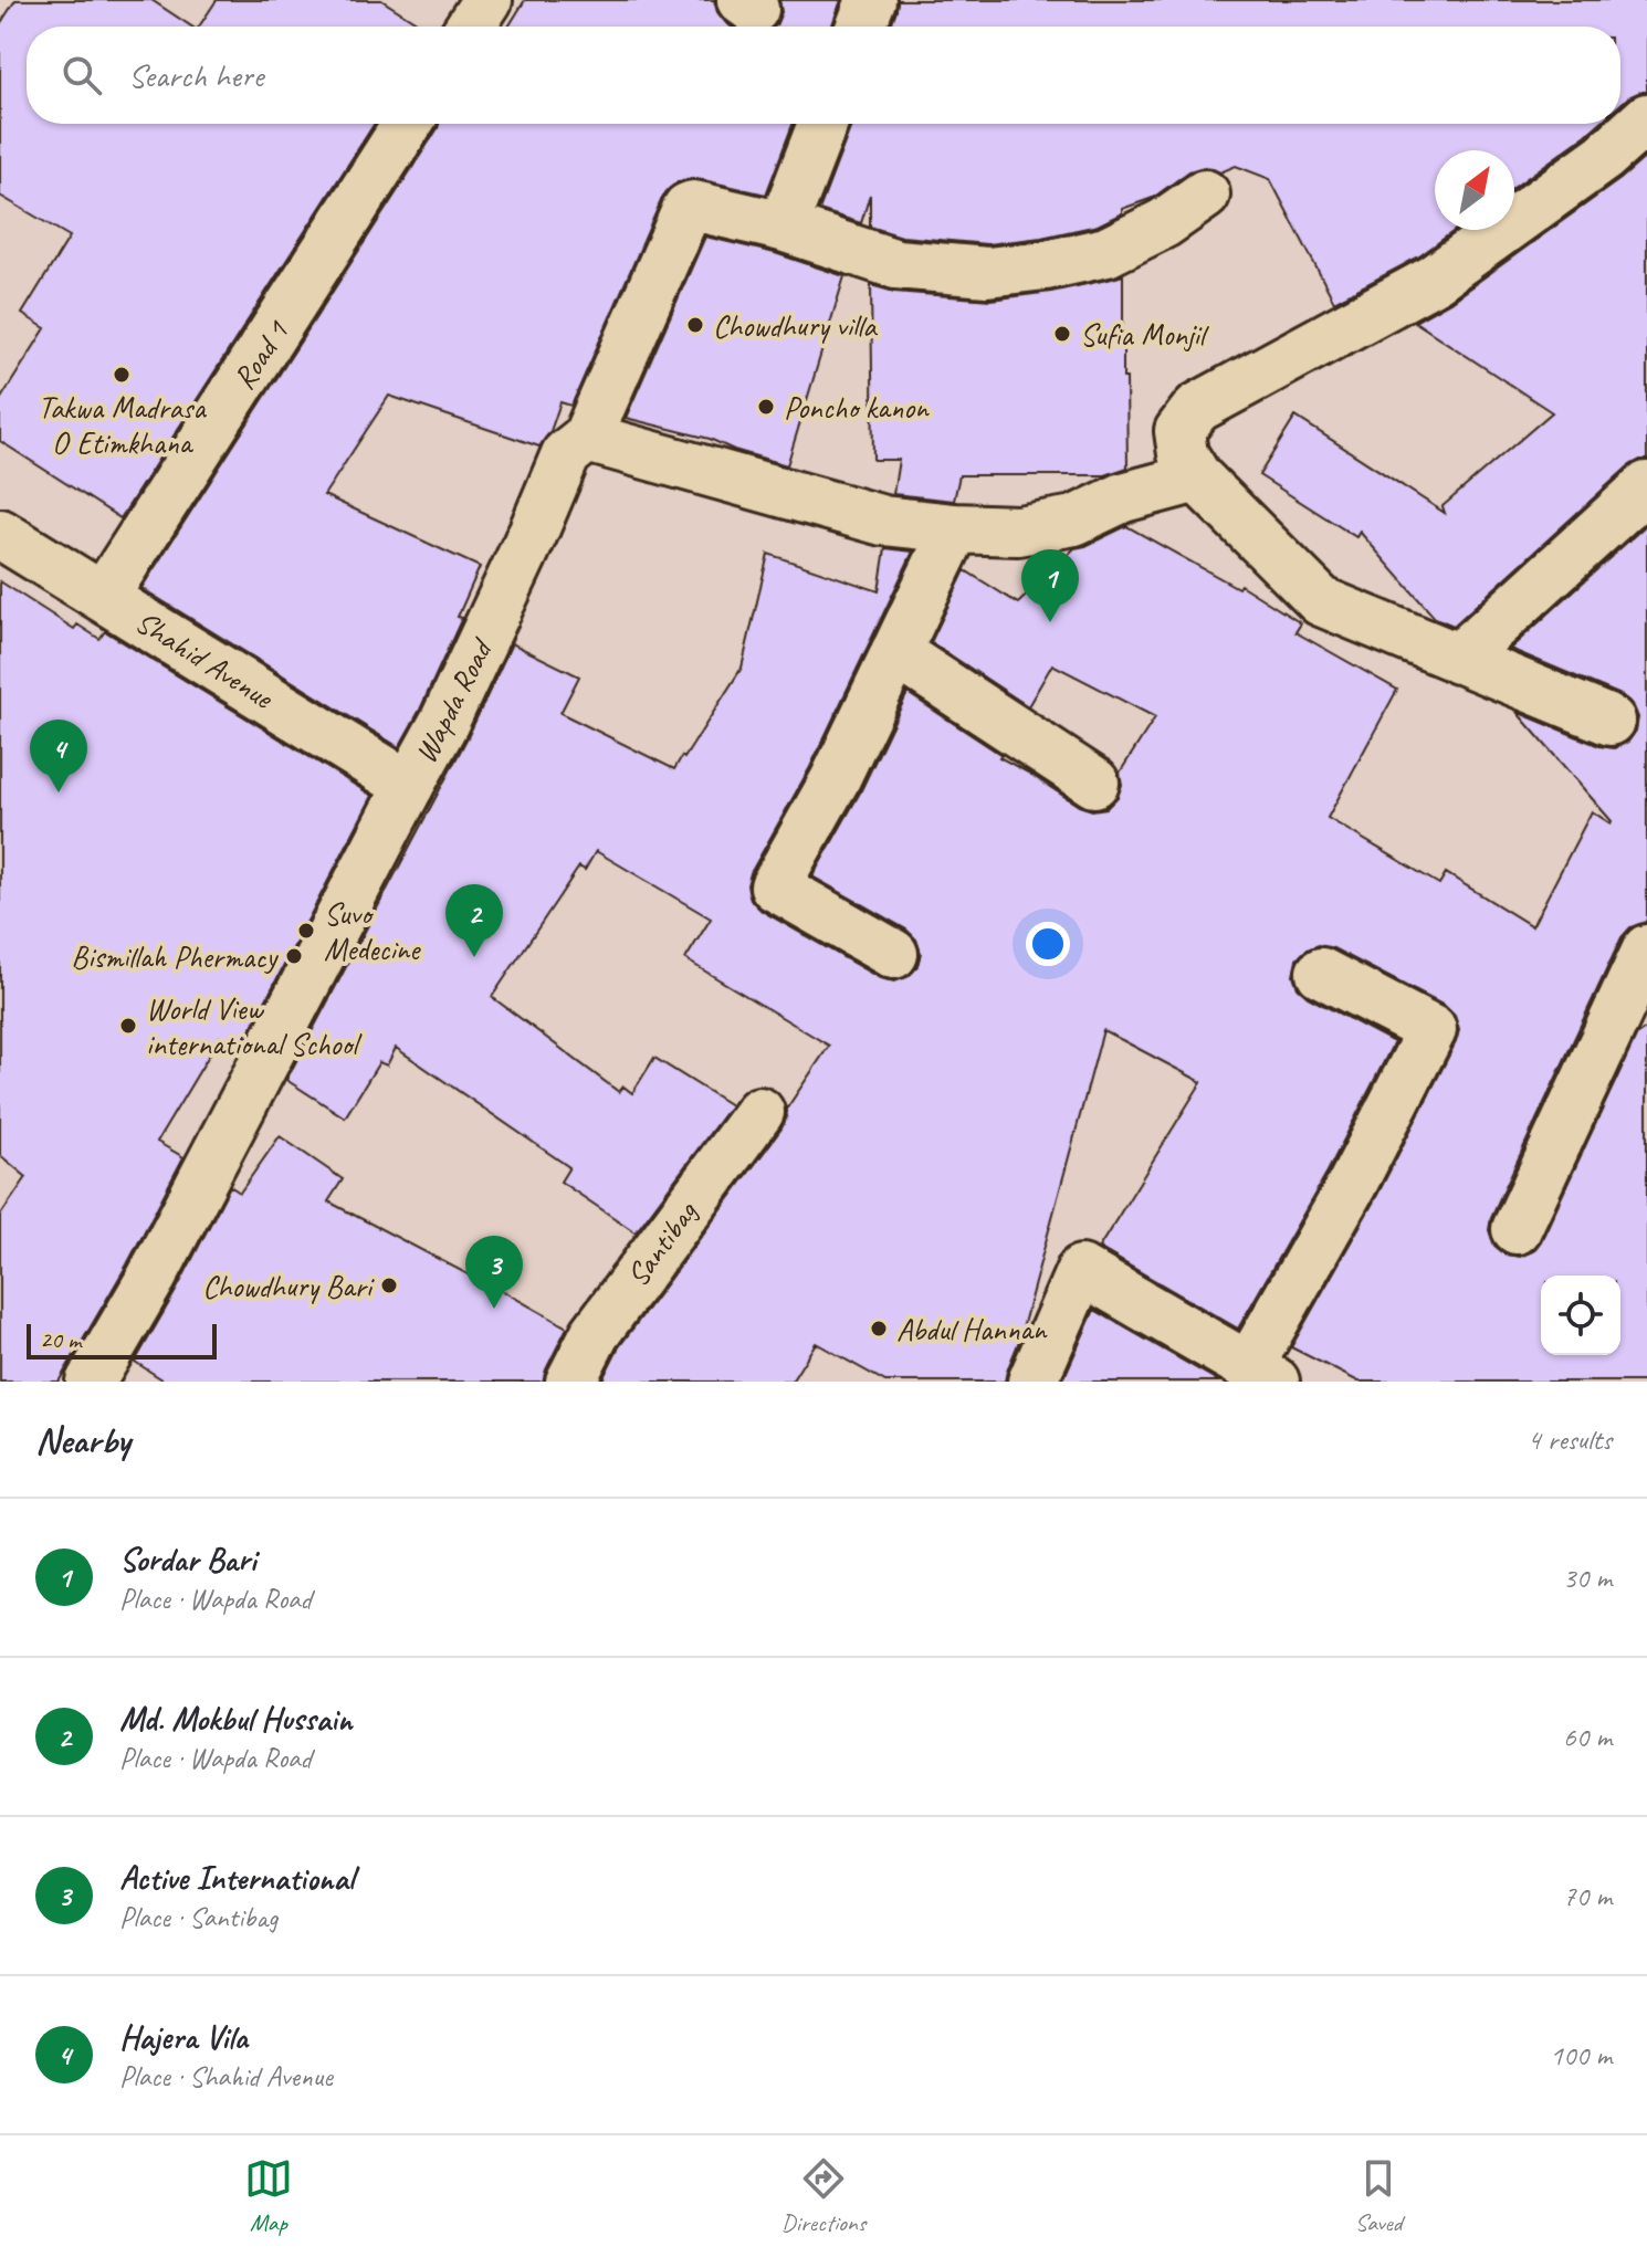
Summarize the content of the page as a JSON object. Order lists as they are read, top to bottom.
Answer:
{
  "streets": {
    "street": [
      "Road 1",
      "Shahid Avenue",
      "Wapda Road",
      "Santibag"
    ]
  },
  "crossings": [
    ["Road 1", "Shahid Avenue"],
    ["Shahid Avenue", "Wapda Road"]
  ],
  "places": [
    "Chowdhury villa",
    "Sufia Monjil",
    "Takwa Madrasa O Etimkhana",
    "Poncho kanon",
    "Suvo Medecine",
    "Bismillah Phermacy",
    "World View international School",
    "Chowdhury Bari",
    "Abdul Hannan"
  ],
  "scale_bar": "20 m",
  "north": "top right",
  "page": {
    "search": "Search here",
    "pins": [
      "1",
      "4",
      "2",
      "3"
    ],
    "scale": "20 m",
    "heading": ["Nearby", "4 results"],
    "list": [
      {
        "mark": "1",
        "name": "Sordar Bari",
        "note": "Place · Wapda Road",
        "value": "30 m"
      },
      {
        "mark": "2",
        "name": "Md. Mokbul Hussain",
        "note": "Place · Wapda Road",
        "value": "60 m"
      },
      {
        "mark": "3",
        "name": "Active International",
        "note": "Place · Santibag",
        "value": "70 m"
      },
      {
        "mark": "4",
        "name": "Hajera Vila",
        "note": "Place · Shahid Avenue",
        "value": "100 m"
      }
    ],
    "nav": ["Map", "Directions", "Saved"]
  }
}
